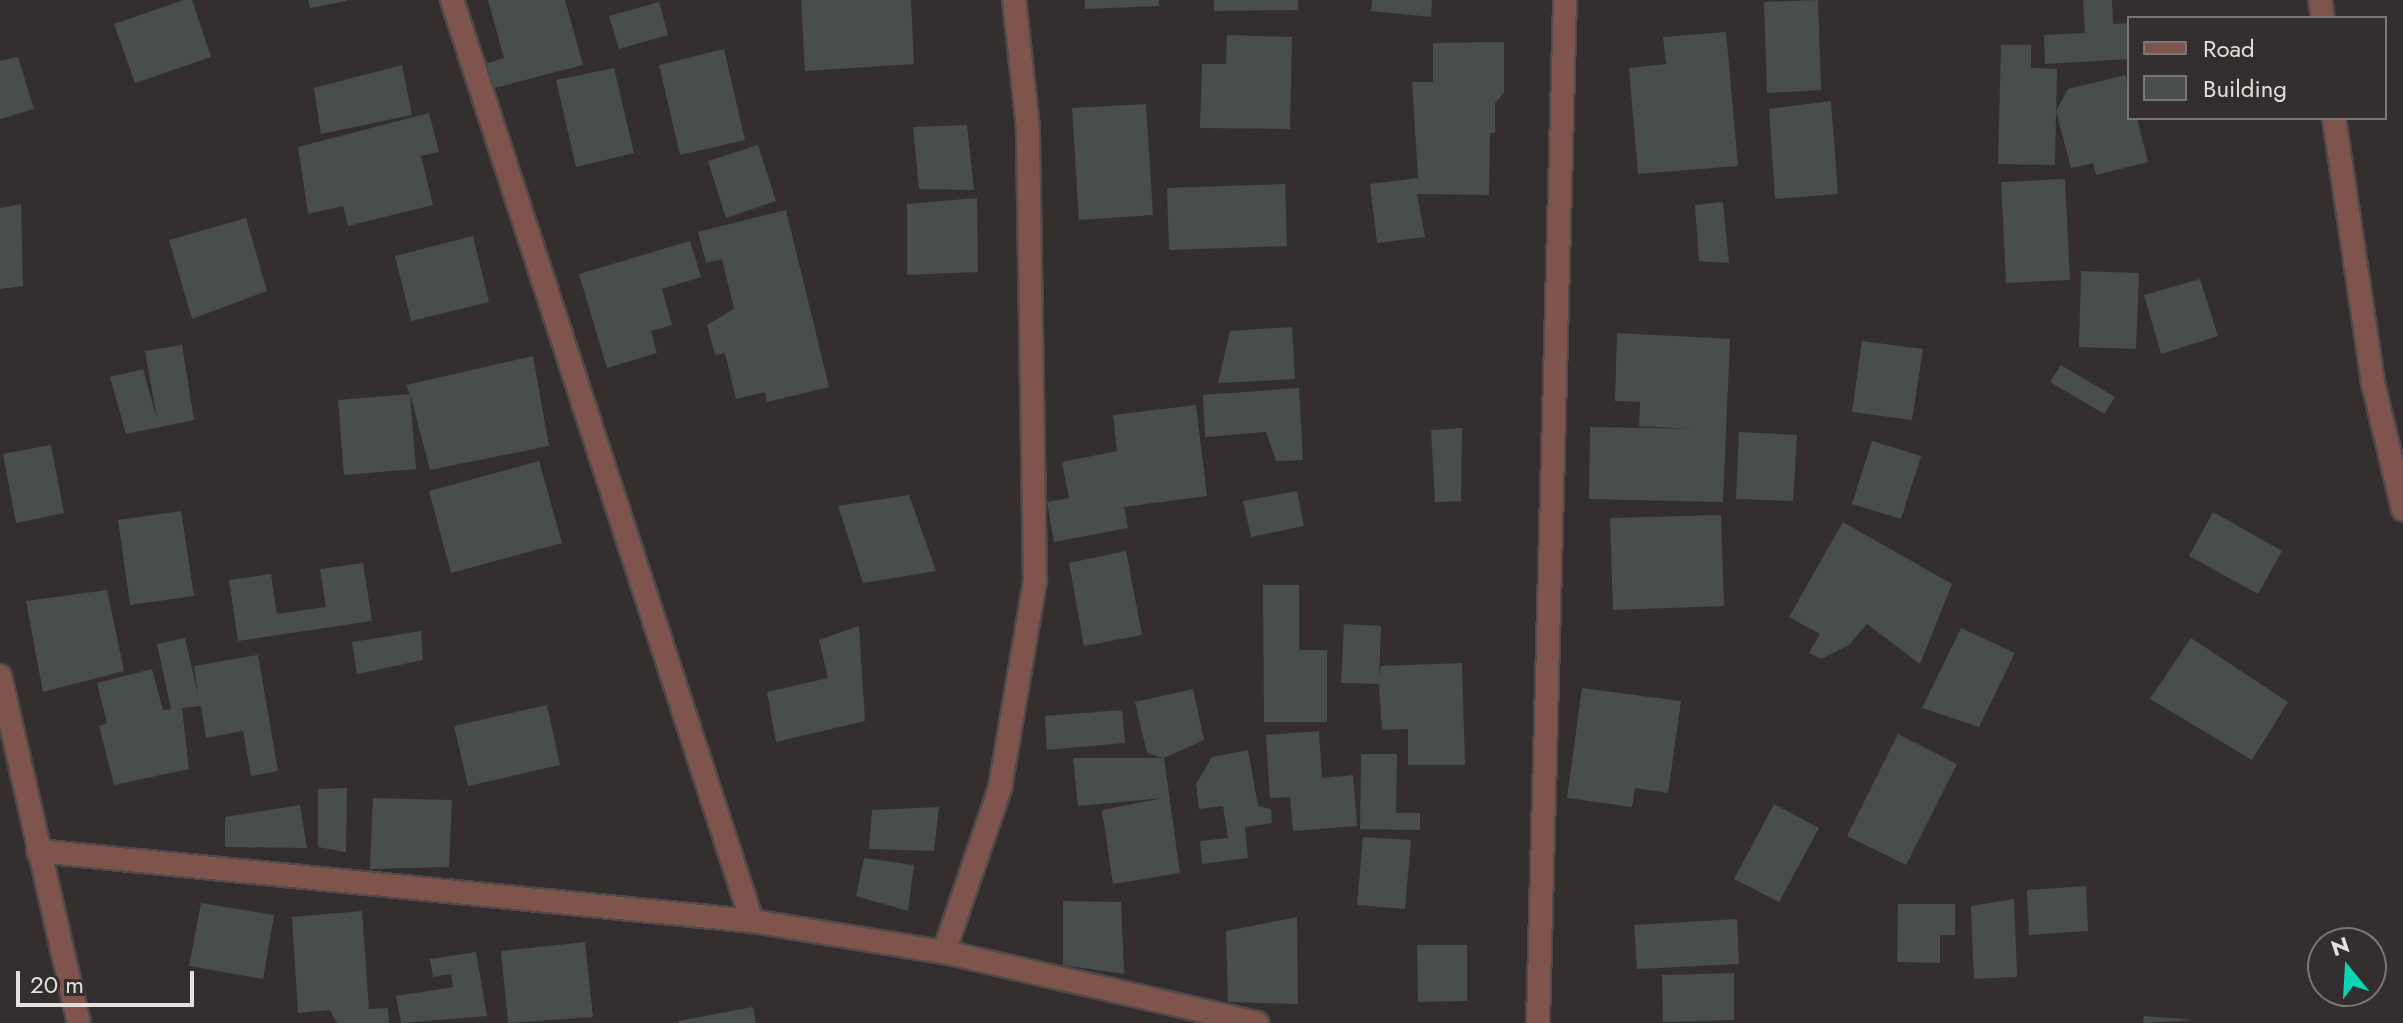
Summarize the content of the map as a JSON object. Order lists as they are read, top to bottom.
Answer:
{
  "legend": ["Road", "Building"],
  "scale_bar": "20 m",
  "north": "top"
}
